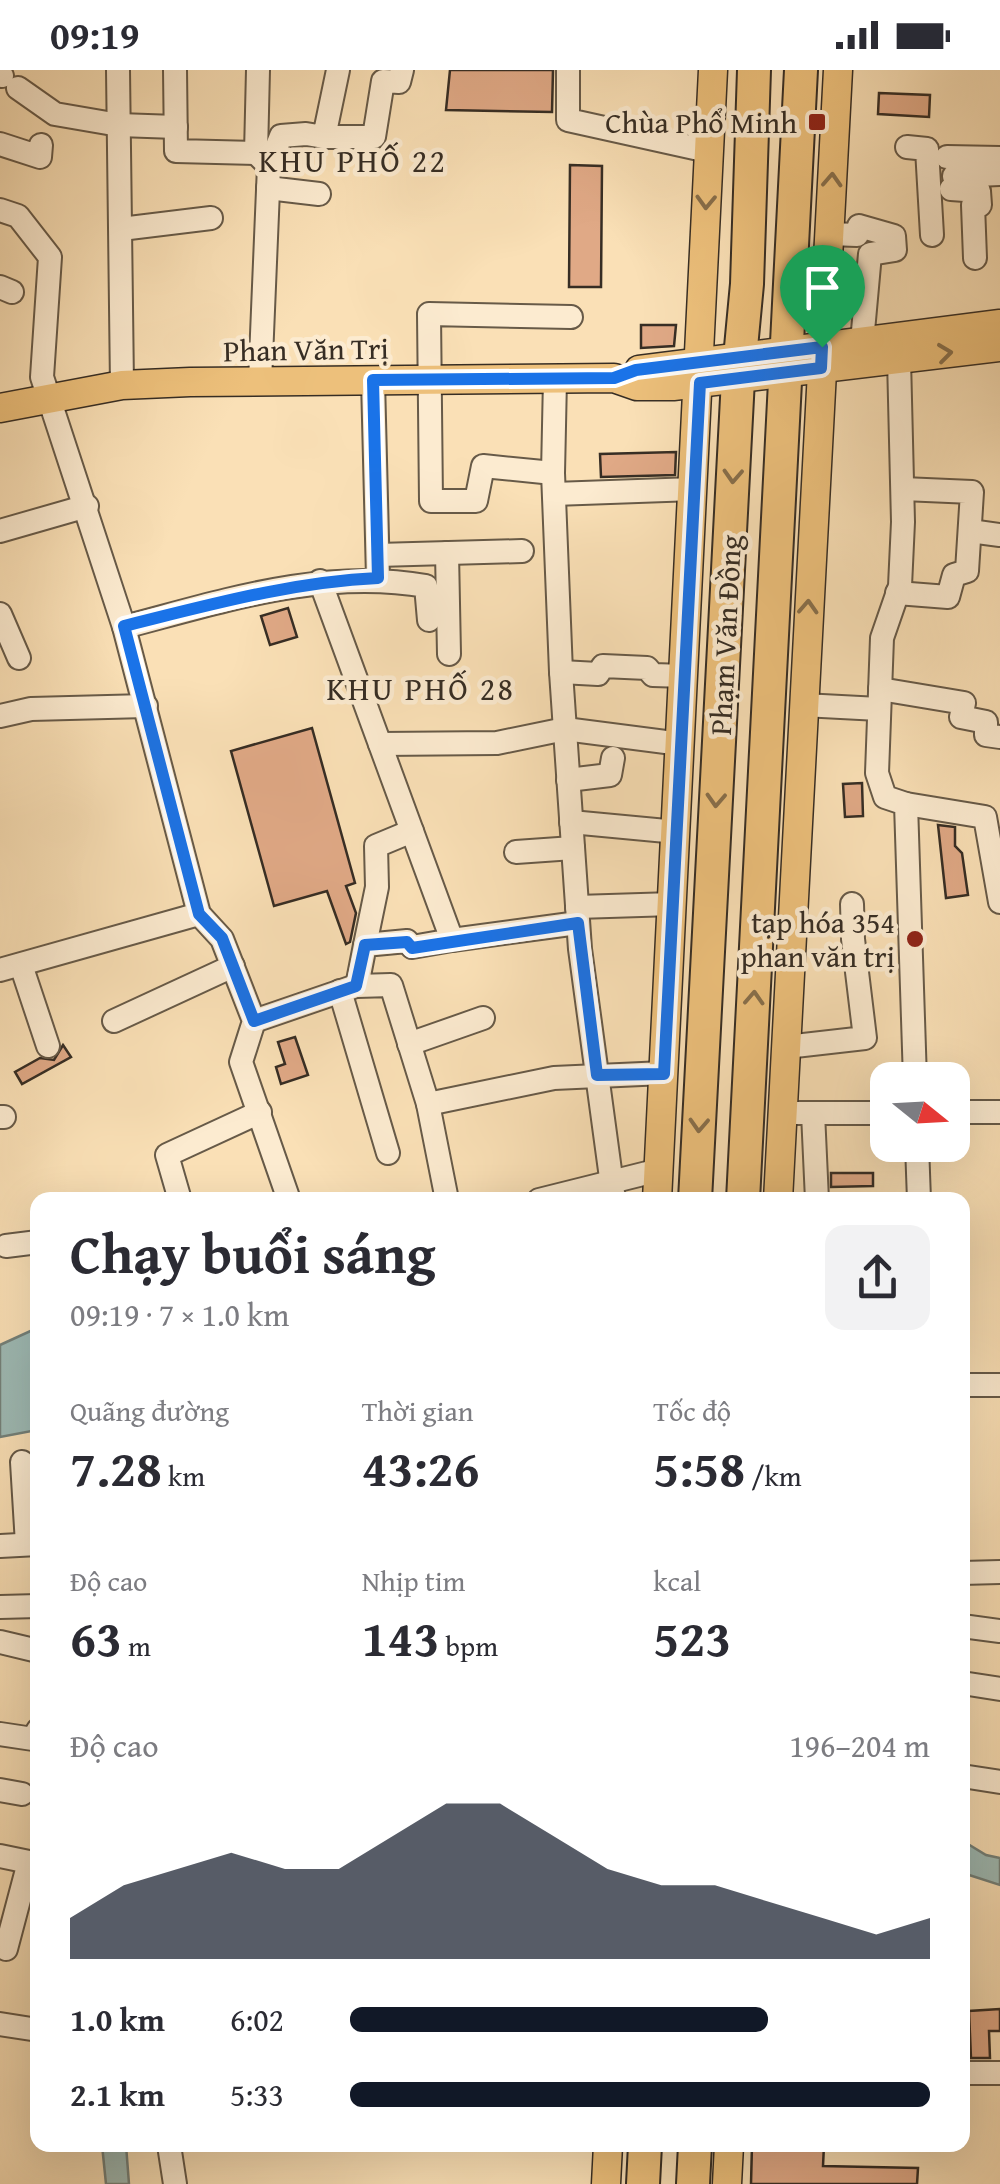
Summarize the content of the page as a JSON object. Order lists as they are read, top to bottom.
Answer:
{
  "streets": {
    "highway": ["Phạm Văn Đồng"],
    "main road": ["Phan Văn Trị"]
  },
  "crossings": [
    ["Phan Văn Trị", "Phạm Văn Đồng"]
  ],
  "districts": ["KHU PHỐ 22", "KHU PHỐ 28"],
  "places": {
    "transit": ["Chùa Phổ Minh"],
    "other": ["tạp hóa 354 phan văn trị"]
  },
  "north": "right",
  "page": {
    "status": "09:19",
    "heading": ["Chạy buổi sáng", "09:19 · 7 × 1.0 km"],
    "stats": [
      ["Quãng đường", "7.28 km"],
      ["Thời gian", "43:26"],
      ["Tốc độ", "5:58 /km"],
      ["Độ cao", "63 m"],
      ["Nhịp tim", "143 bpm"],
      ["kcal", "523"]
    ],
    "chart": ["Độ cao", "196–204 m"],
    "list": [
      {
        "name": "1.0 km",
        "note": "6:02"
      },
      {
        "name": "2.1 km",
        "note": "5:33"
      }
    ]
  }
}
